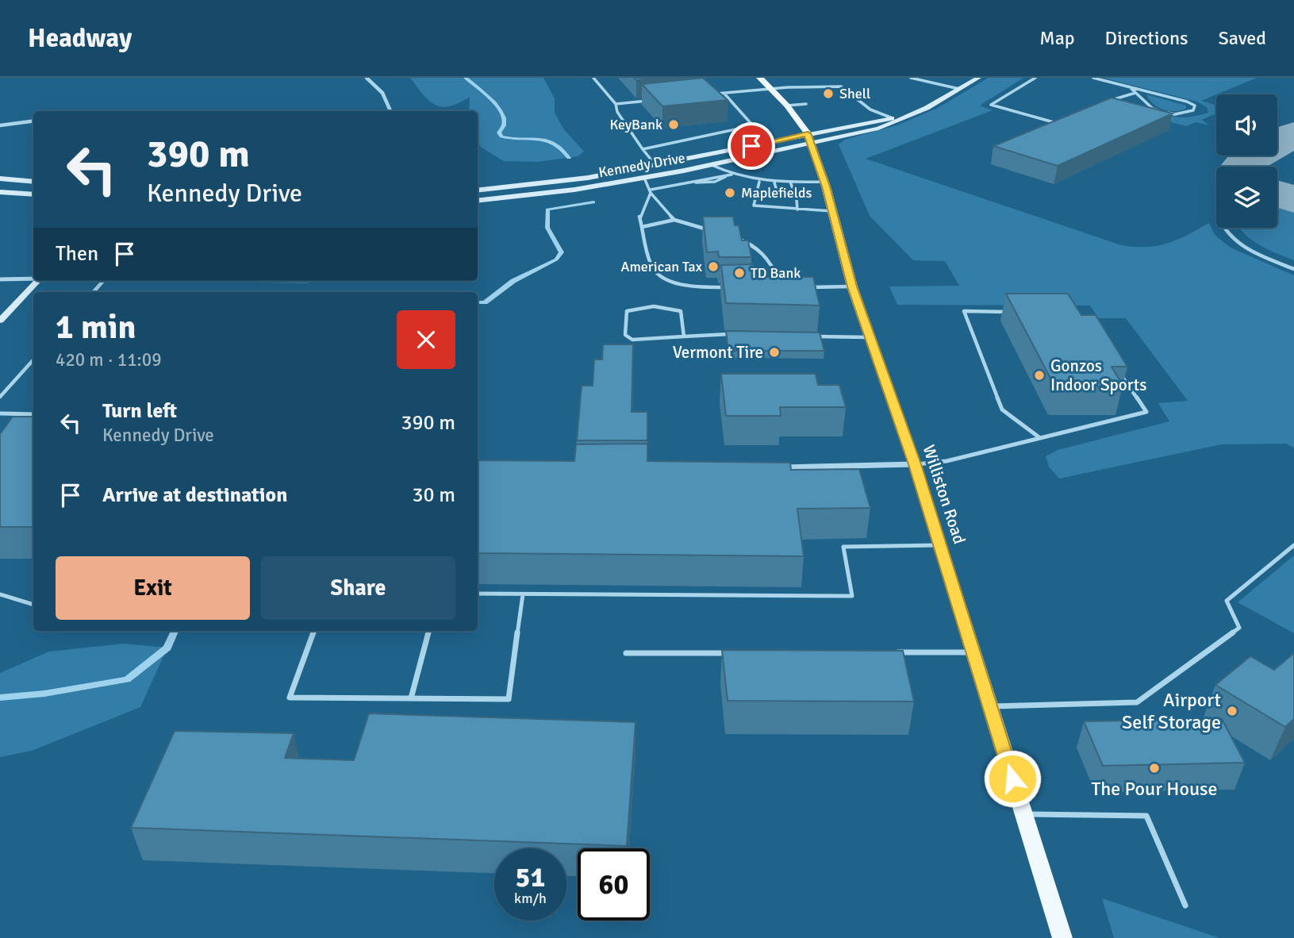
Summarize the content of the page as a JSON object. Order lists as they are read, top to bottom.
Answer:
{
  "streets": {
    "main road": ["Kennedy Drive", "Williston Road"]
  },
  "crossings": [
    ["Kennedy Drive", "Williston Road"]
  ],
  "places": [
    "Shell",
    "KeyBank",
    "Maplefields",
    "American Tax",
    "TD Bank",
    "Vermont Tire",
    "Gonzos Indoor Sports",
    "Airport Self Storage",
    "The Pour House"
  ],
  "page": {
    "header": "Headway",
    "nav": ["Map", "Directions", "Saved"],
    "turn": ["390 m", "Kennedy Drive"],
    "then": "Then",
    "heading": ["1 min", "420 m · 11:09"],
    "list": [
      {
        "name": "Turn left",
        "note": "Kennedy Drive",
        "value": "390 m"
      },
      {
        "name": "Arrive at destination",
        "value": "30 m"
      }
    ],
    "buttons": ["Exit", "Share"],
    "speed": "51 km/h",
    "limit": "60"
  }
}
